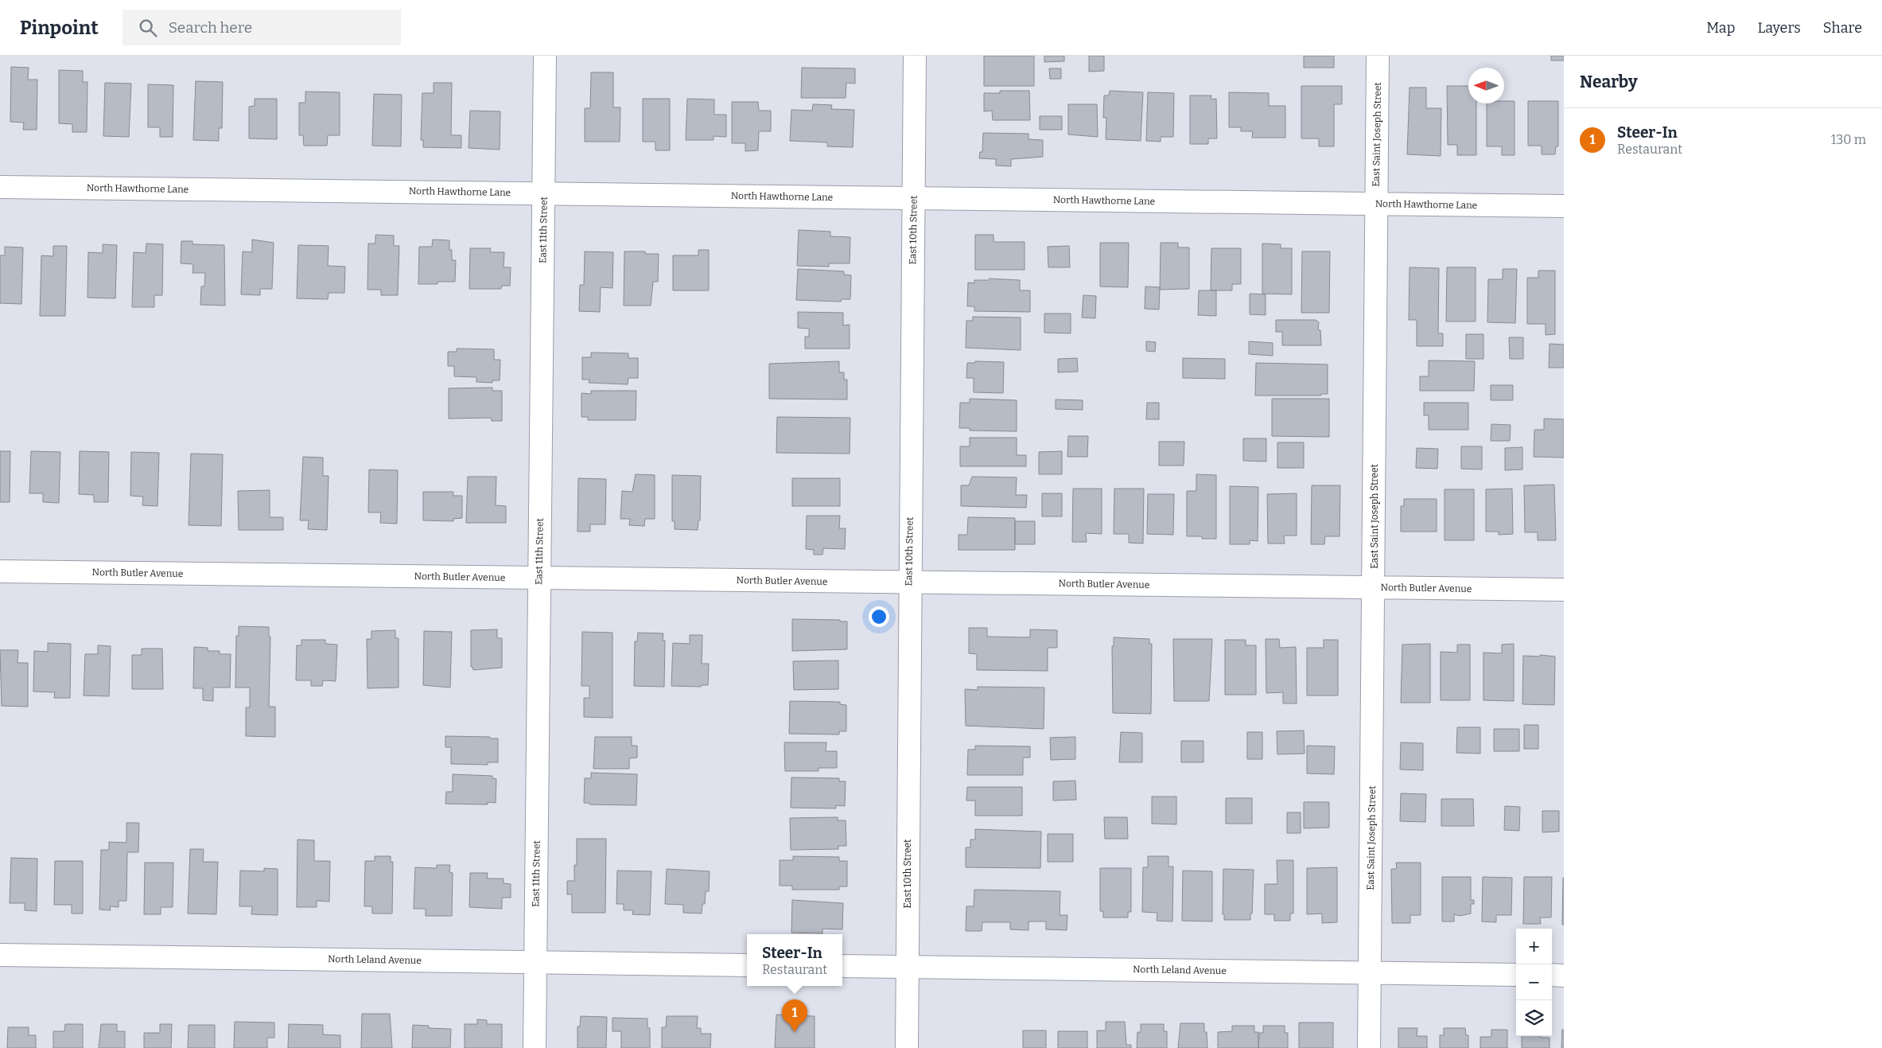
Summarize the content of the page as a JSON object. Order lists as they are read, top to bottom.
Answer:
{
  "streets": {
    "street": [
      "East Saint Joseph Street",
      "North Hawthorne Lane",
      "East 11th Street",
      "East 10th Street",
      "North Butler Avenue",
      "North Leland Avenue"
    ]
  },
  "crossings": [
    ["East Saint Joseph Street", "North Hawthorne Lane"],
    ["East Saint Joseph Street", "North Butler Avenue"],
    ["East Saint Joseph Street", "North Leland Avenue"],
    ["North Hawthorne Lane", "East 11th Street"],
    ["North Hawthorne Lane", "East 10th Street"],
    ["East 11th Street", "North Butler Avenue"],
    ["East 11th Street", "North Leland Avenue"],
    ["East 10th Street", "North Butler Avenue"],
    ["East 10th Street", "North Leland Avenue"]
  ],
  "north": "left",
  "page": {
    "header": "Pinpoint",
    "search": "Search here",
    "nav": ["Map", "Layers", "Share"],
    "heading": "Nearby",
    "list": [
      {
        "mark": "1",
        "name": "Steer-In",
        "note": "Restaurant",
        "value": "130 m"
      }
    ],
    "map_buttons": ["+", "−"],
    "popup": ["Steer-In", "Restaurant"],
    "pins": "1"
  }
}
